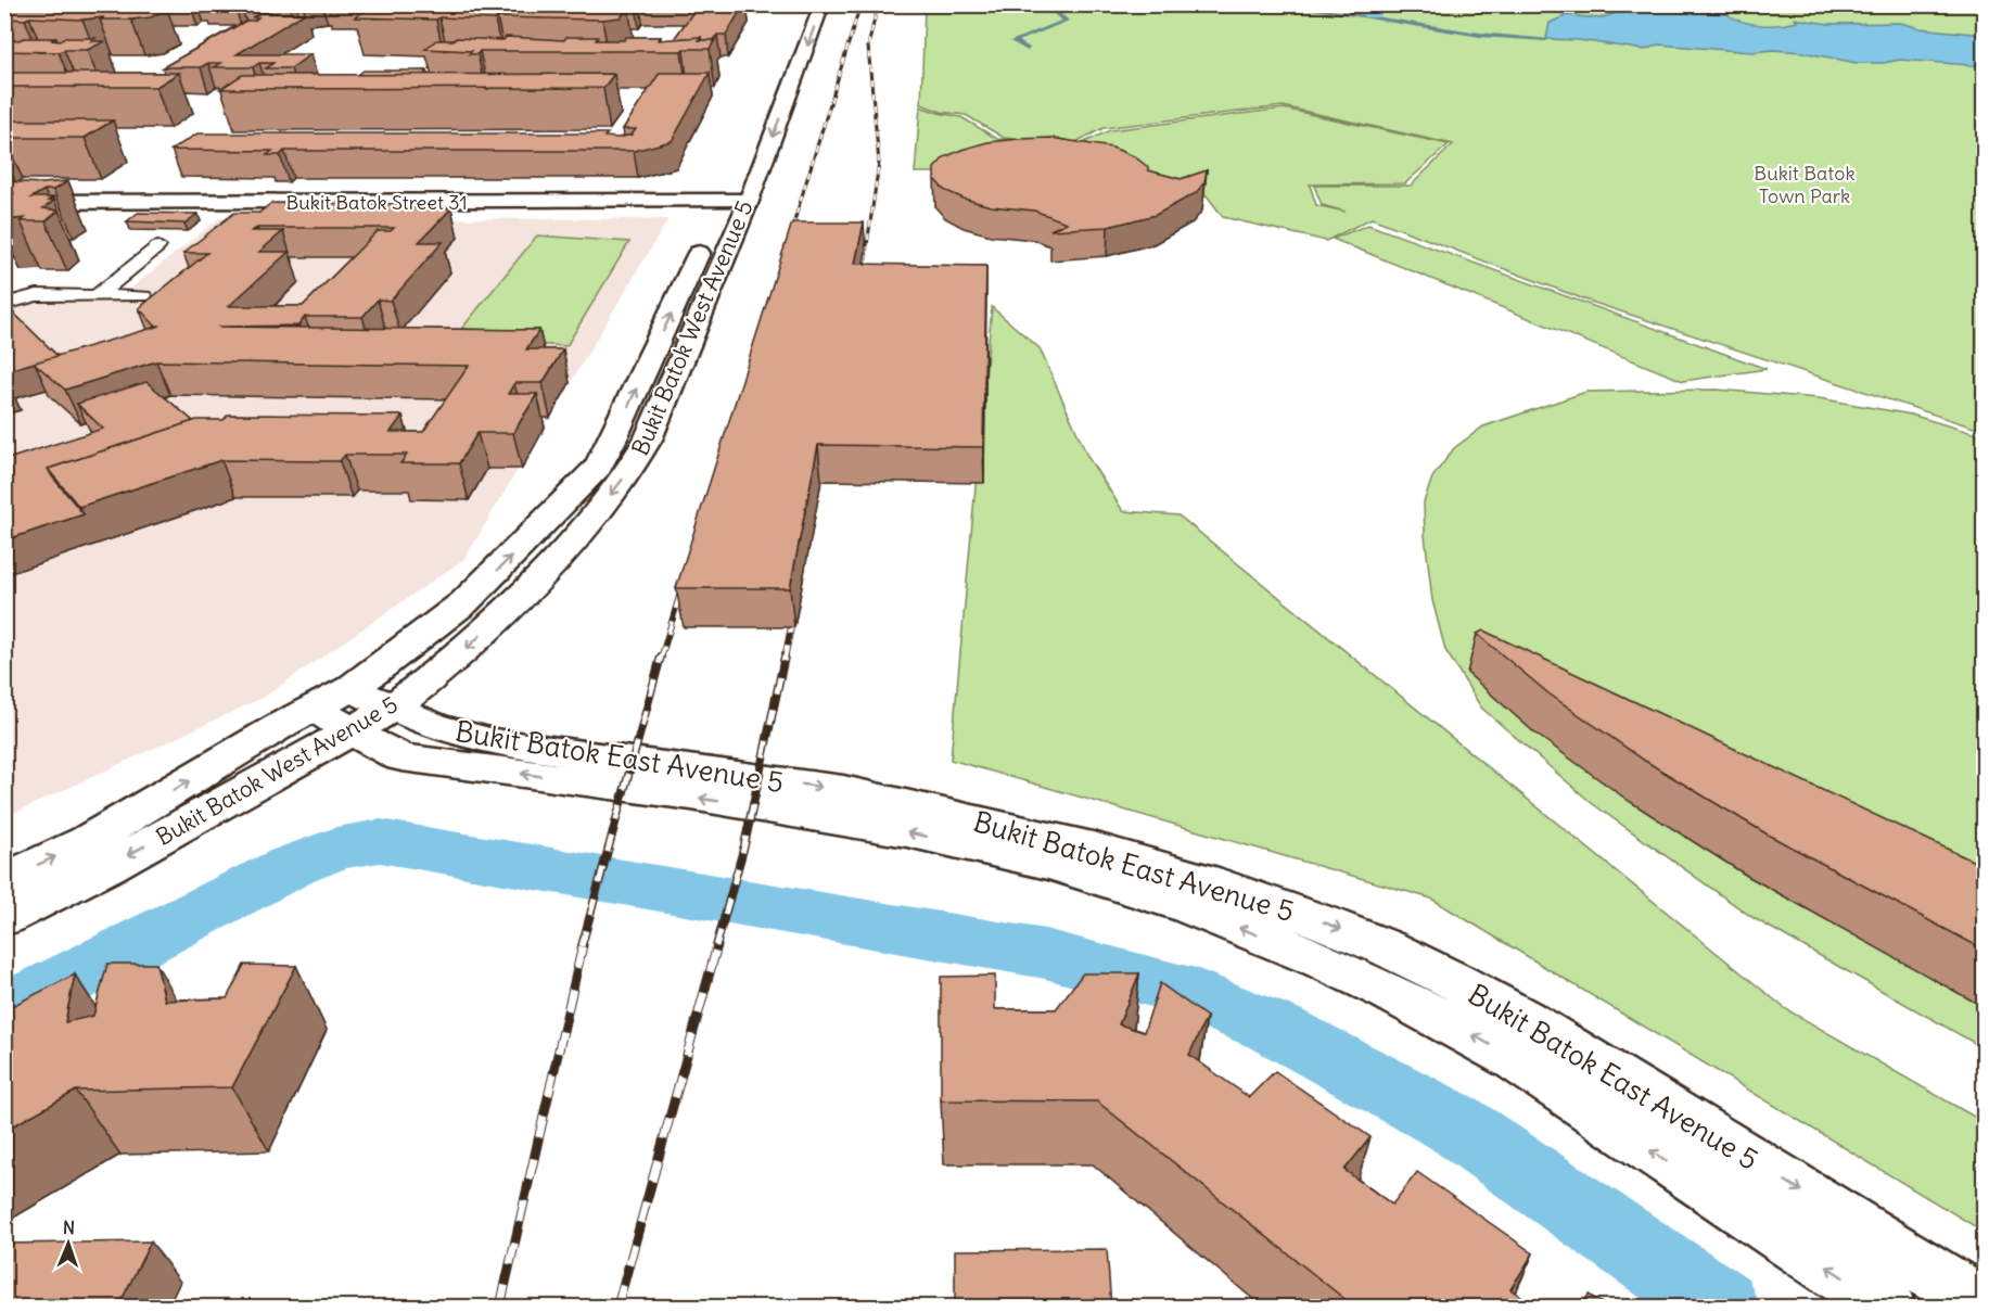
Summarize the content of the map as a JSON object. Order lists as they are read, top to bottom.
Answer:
{
  "streets": {
    "street": ["Bukit Batok Street 31", "Bukit Batok West Avenue 5", "Bukit Batok East Avenue 5"]
  },
  "crossings": [
    ["Bukit Batok Street 31", "Bukit Batok West Avenue 5"],
    ["Bukit Batok West Avenue 5", "Bukit Batok East Avenue 5"]
  ],
  "parks": ["Bukit Batok Town Park"],
  "north": "top"
}
